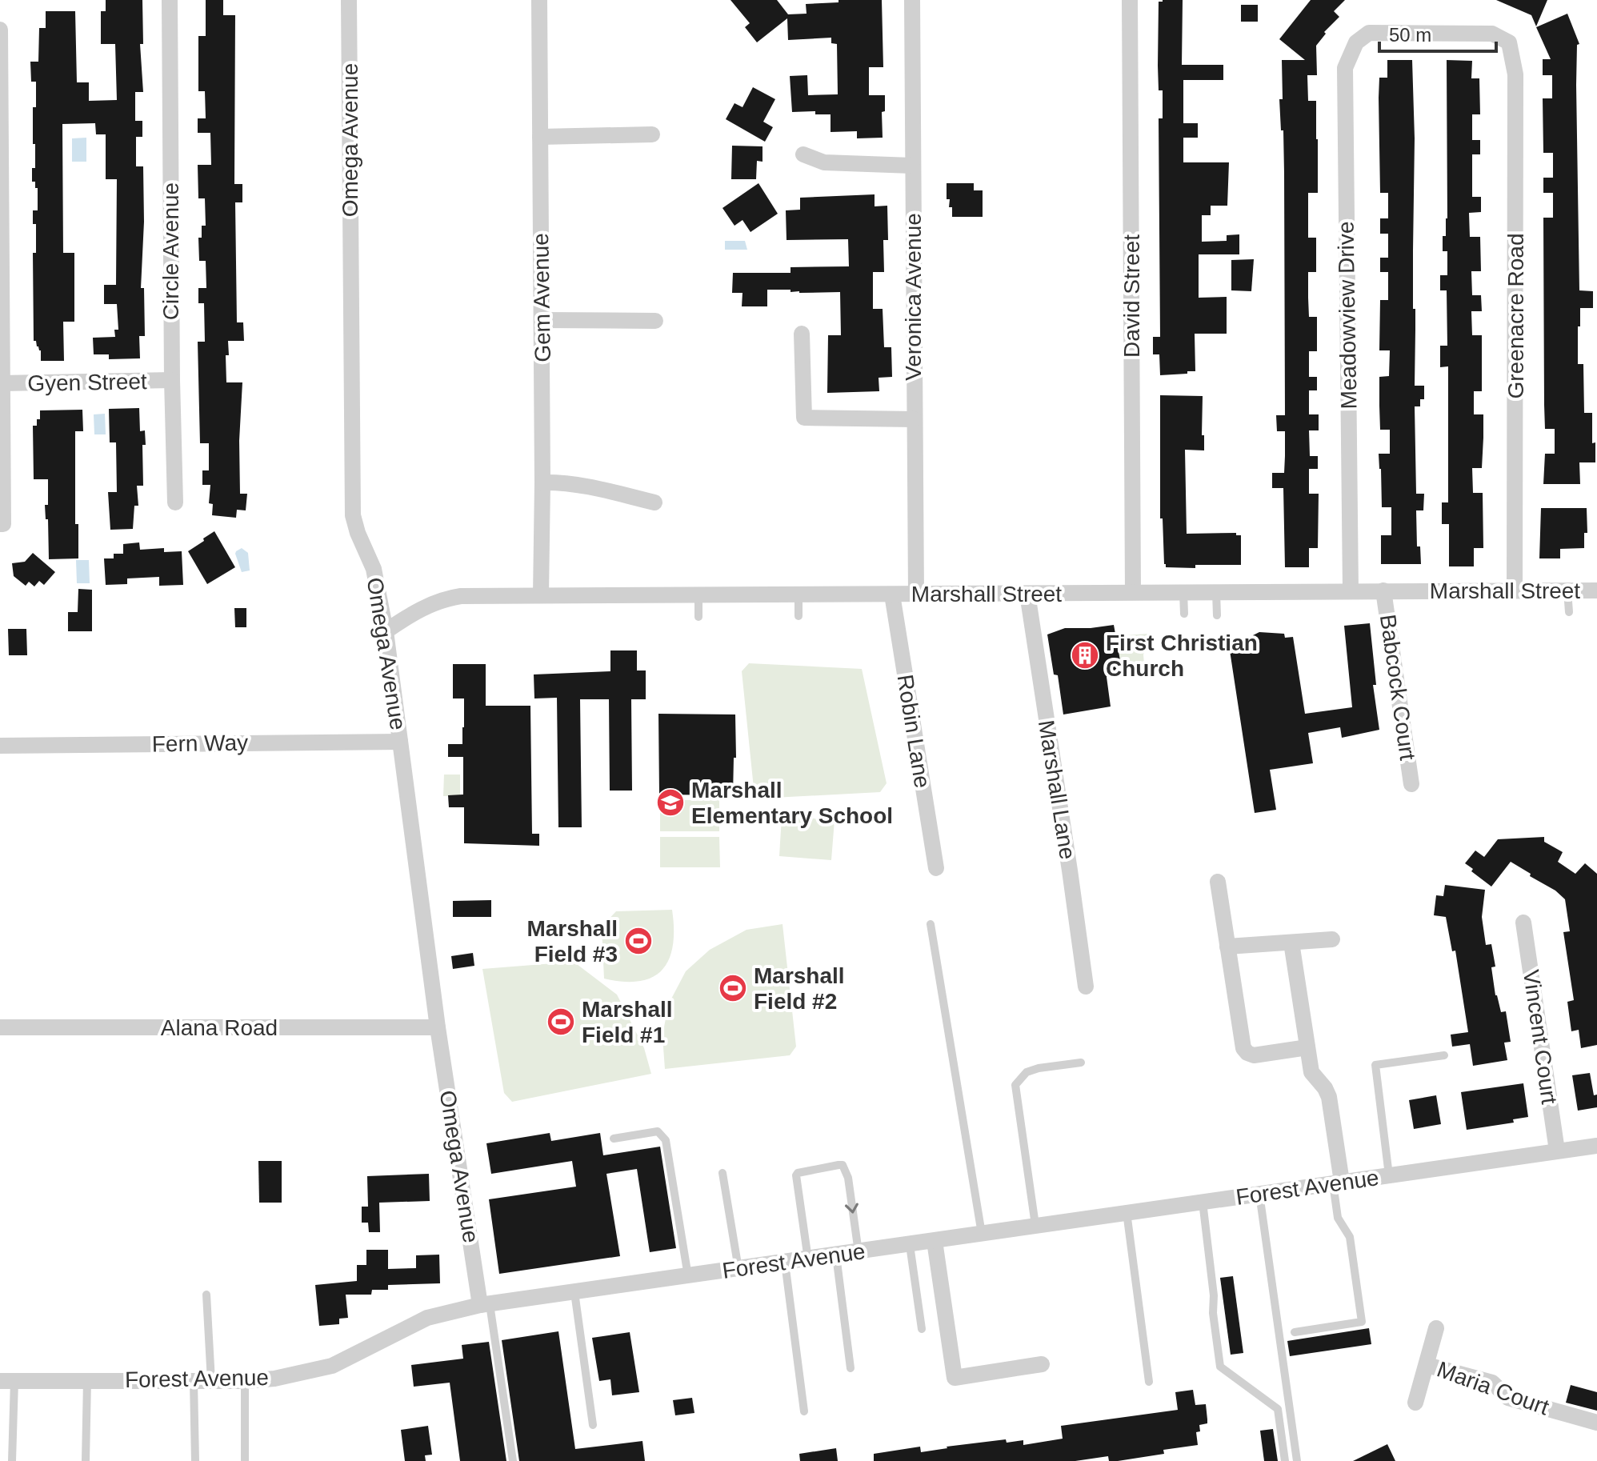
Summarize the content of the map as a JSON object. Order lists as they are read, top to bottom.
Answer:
{
  "streets": {
    "street": [
      "Omega Avenue",
      "Circle Avenue",
      "David Street",
      "Veronica Avenue",
      "Gem Avenue",
      "Meadowview Drive",
      "Greenacre Road",
      "Gyen Street",
      "Marshall Street",
      "Babcock Court",
      "Robin Lane",
      "Fern Way",
      "Marshall Lane",
      "Alana Road",
      "Vincent Court",
      "Forest Avenue",
      "Maria Court"
    ]
  },
  "crossings": [
    ["Omega Avenue", "Marshall Street"],
    ["Omega Avenue", "Fern Way"],
    ["Omega Avenue", "Alana Road"],
    ["Omega Avenue", "Forest Avenue"],
    ["Circle Avenue", "Gyen Street"],
    ["David Street", "Marshall Street"],
    ["Veronica Avenue", "Marshall Street"],
    ["Gem Avenue", "Marshall Street"],
    ["Meadowview Drive", "Greenacre Road"],
    ["Meadowview Drive", "Marshall Street"],
    ["Greenacre Road", "Marshall Street"],
    ["Marshall Street", "Babcock Court"],
    ["Marshall Street", "Robin Lane"],
    ["Marshall Street", "Marshall Lane"],
    ["Vincent Court", "Forest Avenue"]
  ],
  "places": {
    "building": ["First Christian Church"],
    "school or university": ["Marshall Elementary School"],
    "sports": ["Marshall Field #3", "Marshall Field #2", "Marshall Field #1"]
  },
  "scale_bar": "50 m"
}
